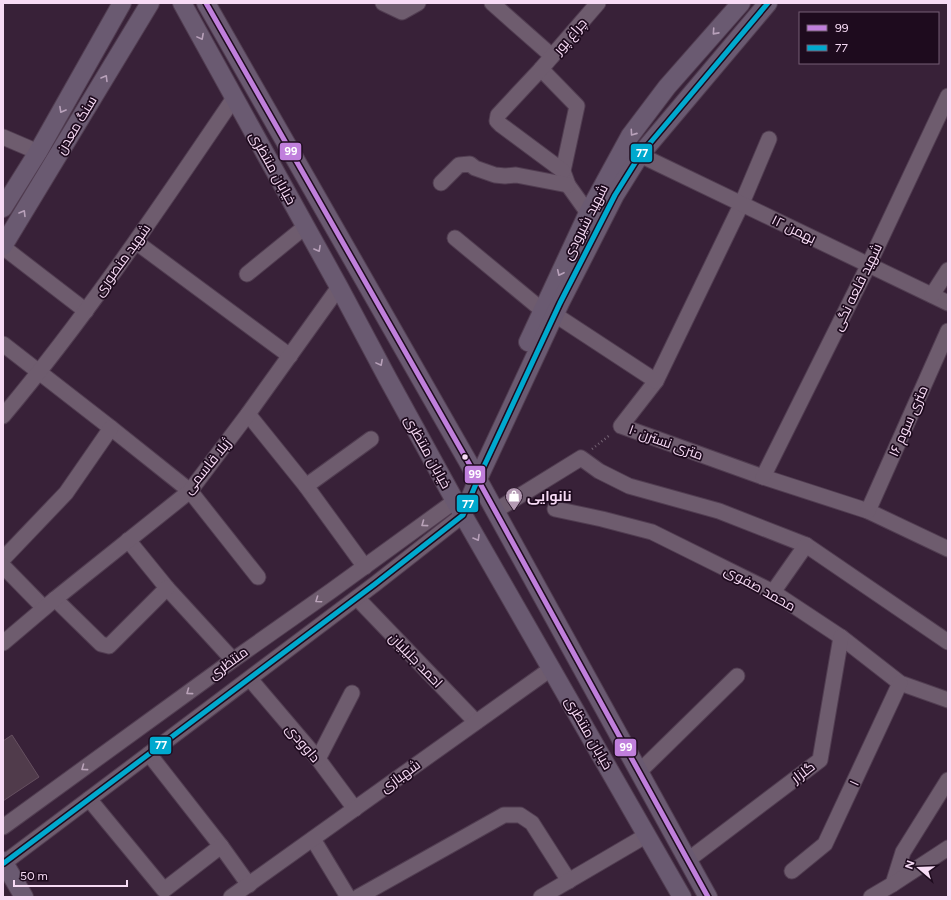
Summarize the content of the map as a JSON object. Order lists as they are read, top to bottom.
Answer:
{
  "streets": {
    "main road": ["سنگ معدن", "خیابان منتظری", "شهید شیرودی"],
    "street": [
      "چراغ پور",
      "۱۲ بهمن",
      "شهید منصوری",
      "شهید قلعه نگی",
      "۱۶ متری سوم",
      "۱۰ متری نسترن",
      "ژیلا قاسمی",
      "محمد صفوی",
      "احمد جلیلیان",
      "منتظری",
      "داوودی",
      "گلزار",
      "شهبازی",
      "۱"
    ]
  },
  "crossings": [
    ["خیابان منتظری", "شهید شیرودی"],
    ["خیابان منتظری", "شهید منصوری"],
    ["خیابان منتظری", "ژیلا قاسمی"],
    ["خیابان منتظری", "منتظری"],
    ["خیابان منتظری", "گلزار"],
    ["خیابان منتظری", "شهبازی"],
    ["شهید شیرودی", "۱۲ بهمن"],
    ["شهید شیرودی", "منتظری"],
    ["۱۲ بهمن", "شهید قلعه نگی"],
    ["۱۲ بهمن", "۱۰ متری نسترن"],
    ["شهید قلعه نگی", "۱۰ متری نسترن"],
    ["۱۶ متری سوم", "۱۰ متری نسترن"],
    ["محمد صفوی", "گلزار"],
    ["محمد صفوی", "۱"],
    ["احمد جلیلیان", "منتظری"],
    ["احمد جلیلیان", "شهبازی"],
    ["منتظری", "داوودی"],
    ["داوودی", "شهبازی"]
  ],
  "places": {
    "shop": ["نانوایی"]
  },
  "lines": ["transit line 99", "transit line 77"],
  "legend": ["99", "77"],
  "scale_bar": "50 m",
  "north": "left"
}
